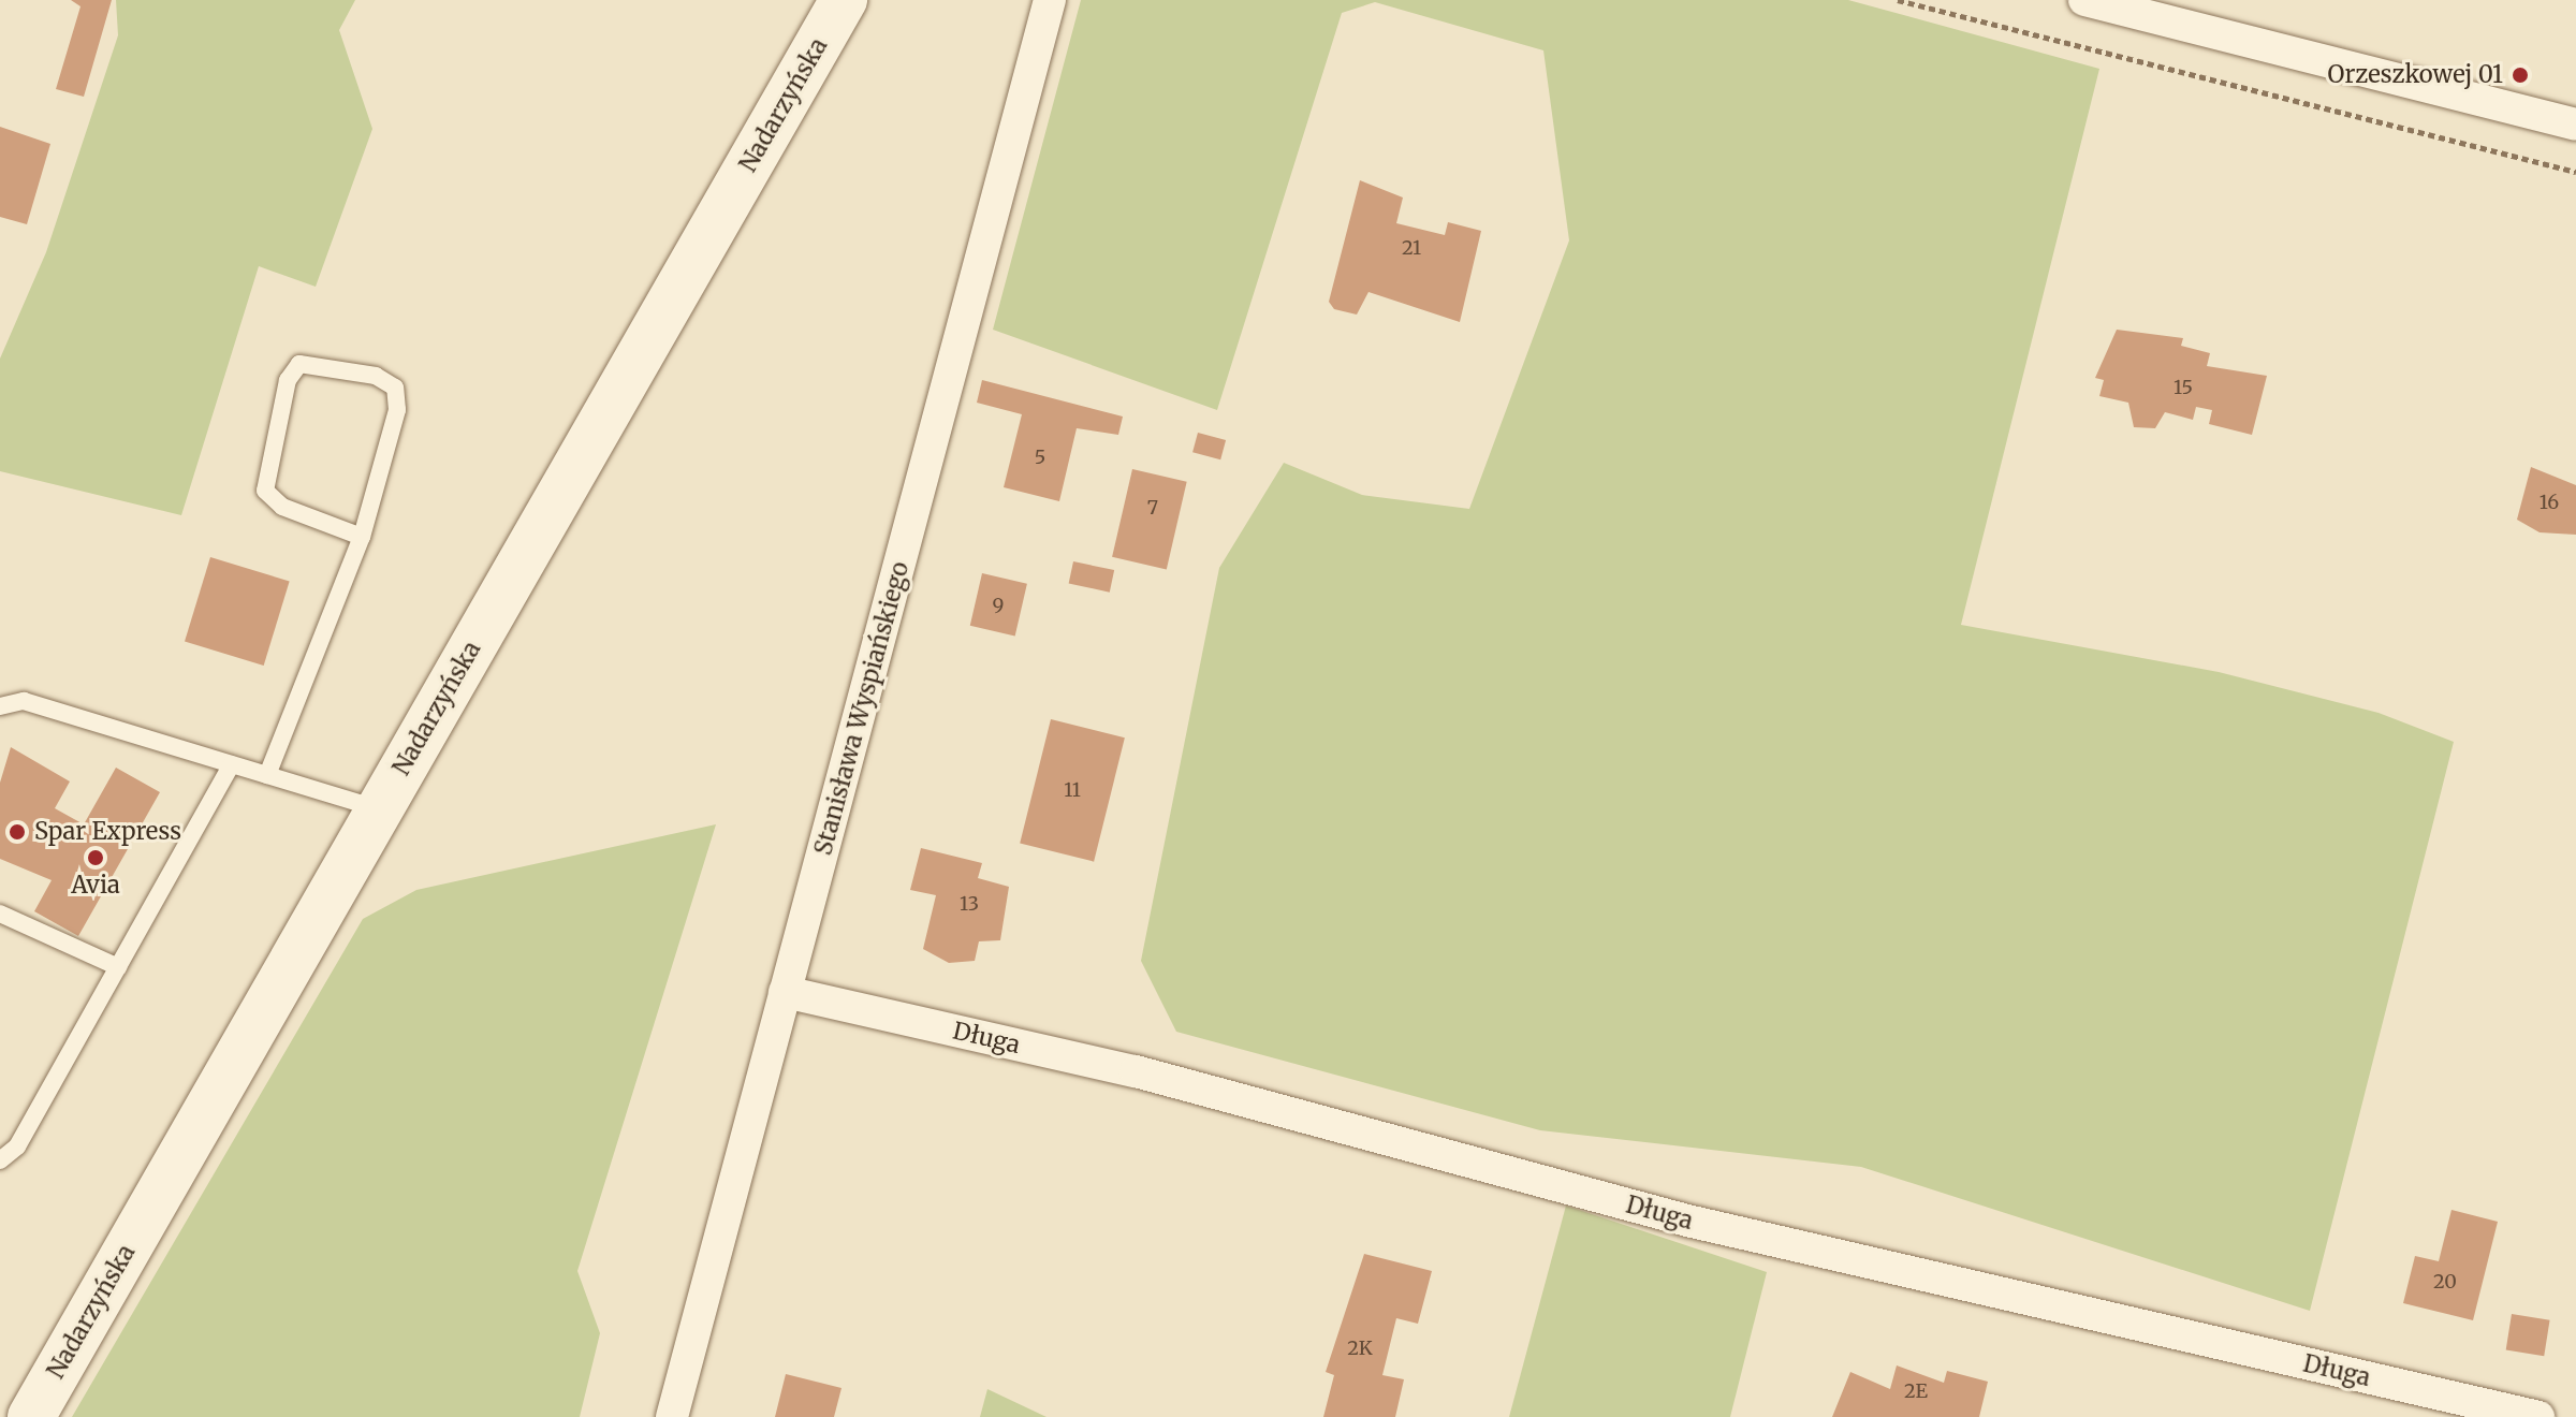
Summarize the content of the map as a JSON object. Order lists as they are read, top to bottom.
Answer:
{
  "streets": {
    "main road": ["Nadarzyńska"],
    "street": ["Stanisława Wyspiańskiego", "Długa"]
  },
  "crossings": [
    ["Stanisława Wyspiańskiego", "Długa"]
  ],
  "places": ["Orzeszkowej 01", "Spar Express", "Avia"],
  "house_numbers": [
    "21",
    "15",
    "5",
    "16",
    "7",
    "9",
    "11",
    "13",
    "20",
    "2K",
    "2E"
  ]
}
